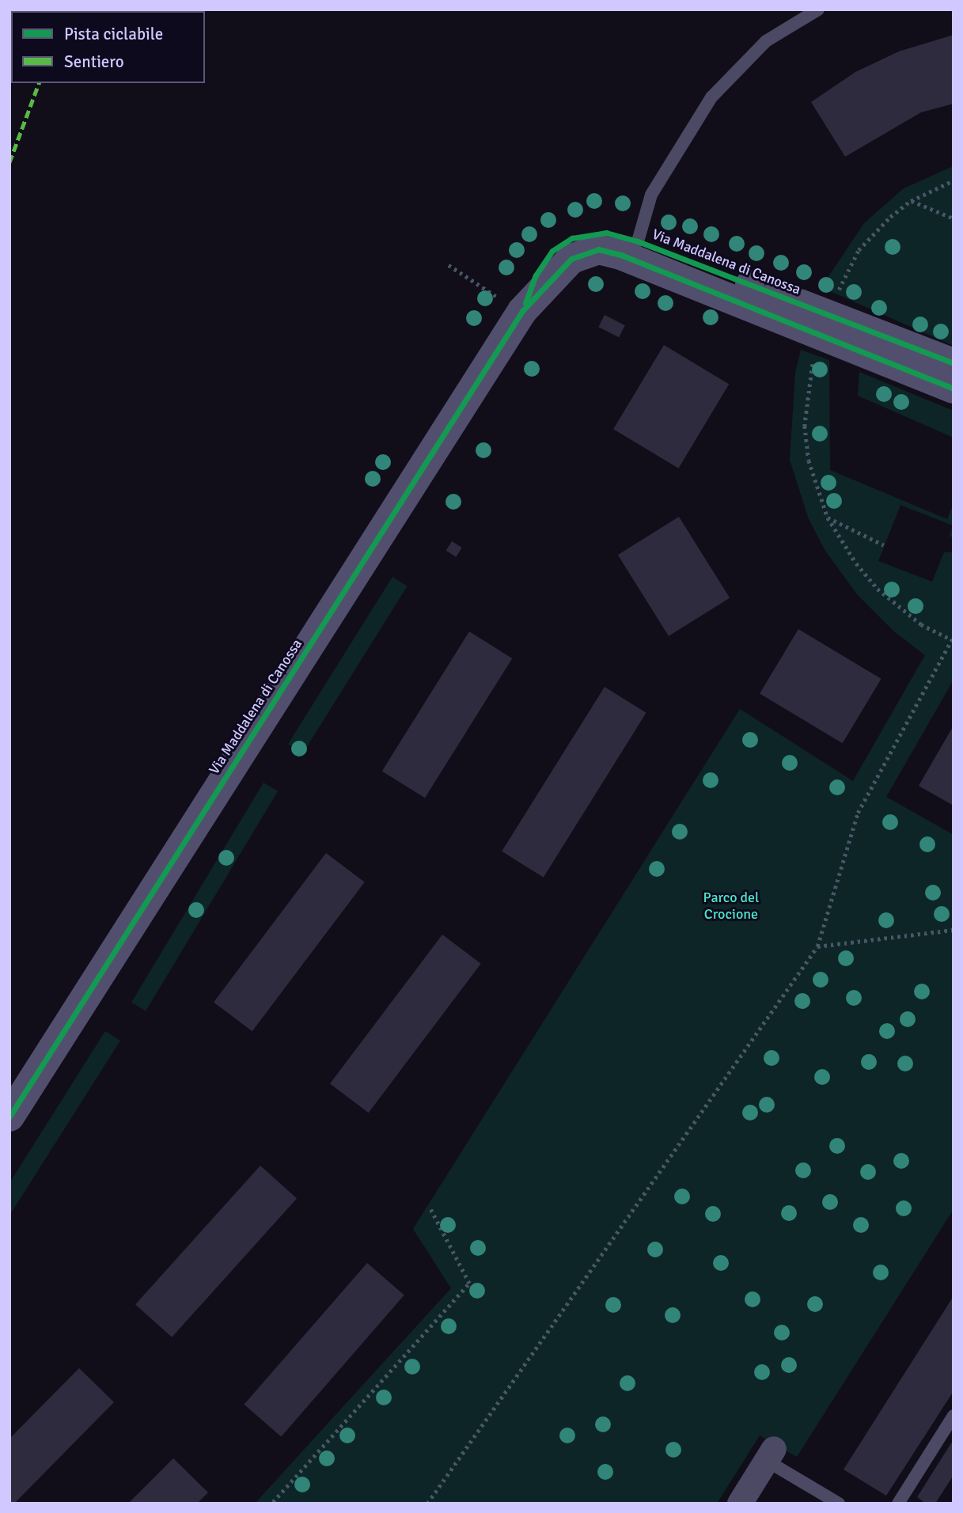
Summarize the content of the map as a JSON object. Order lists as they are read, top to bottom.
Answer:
{
  "streets": {
    "street": ["Via Maddalena di Canossa"]
  },
  "parks": ["Parco del Crocione"],
  "legend": ["Pista ciclabile", "Sentiero"]
}
